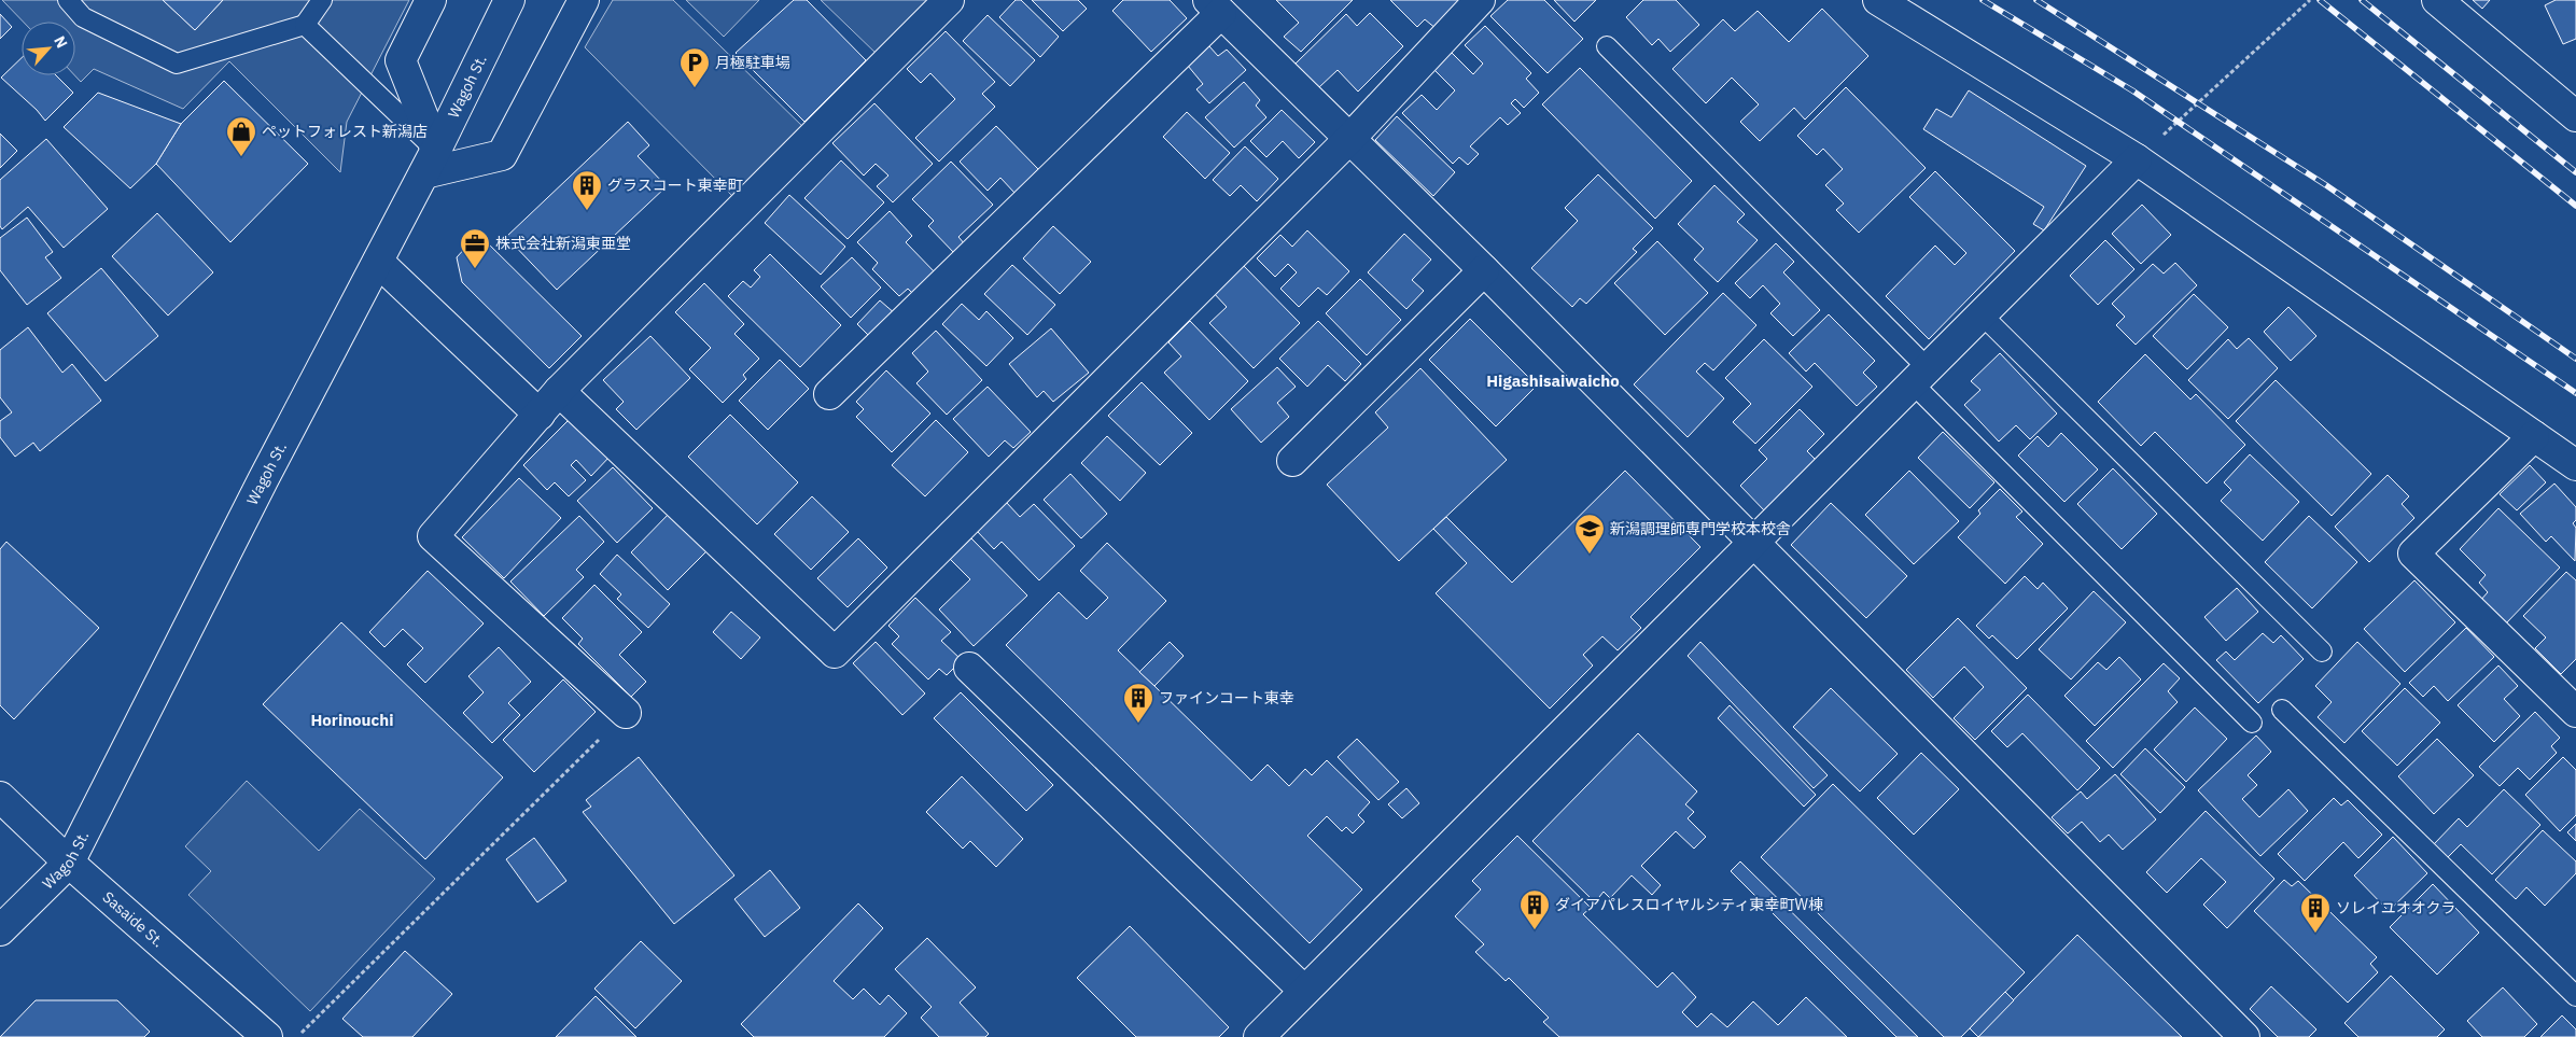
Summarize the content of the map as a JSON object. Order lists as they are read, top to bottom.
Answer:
{
  "streets": {
    "street": ["Wagoh St.", "Sasaide St."]
  },
  "crossings": [
    ["Wagoh St.", "Sasaide St."]
  ],
  "districts": ["Higashisaiwaicho", "Horinouchi"],
  "places": {
    "parking": ["月極駐車場"],
    "shop": ["ペットフォレスト新潟店"],
    "building": [
      "グラスコート東幸町",
      "ファインコート東幸",
      "ダイアパレスロイヤルシティ東幸町W棟",
      "ソレイユオオクラ"
    ],
    "office": ["株式会社新潟東亜堂"],
    "school or university": ["新潟調理師専門学校本校舎"]
  },
  "north": "top right"
}
